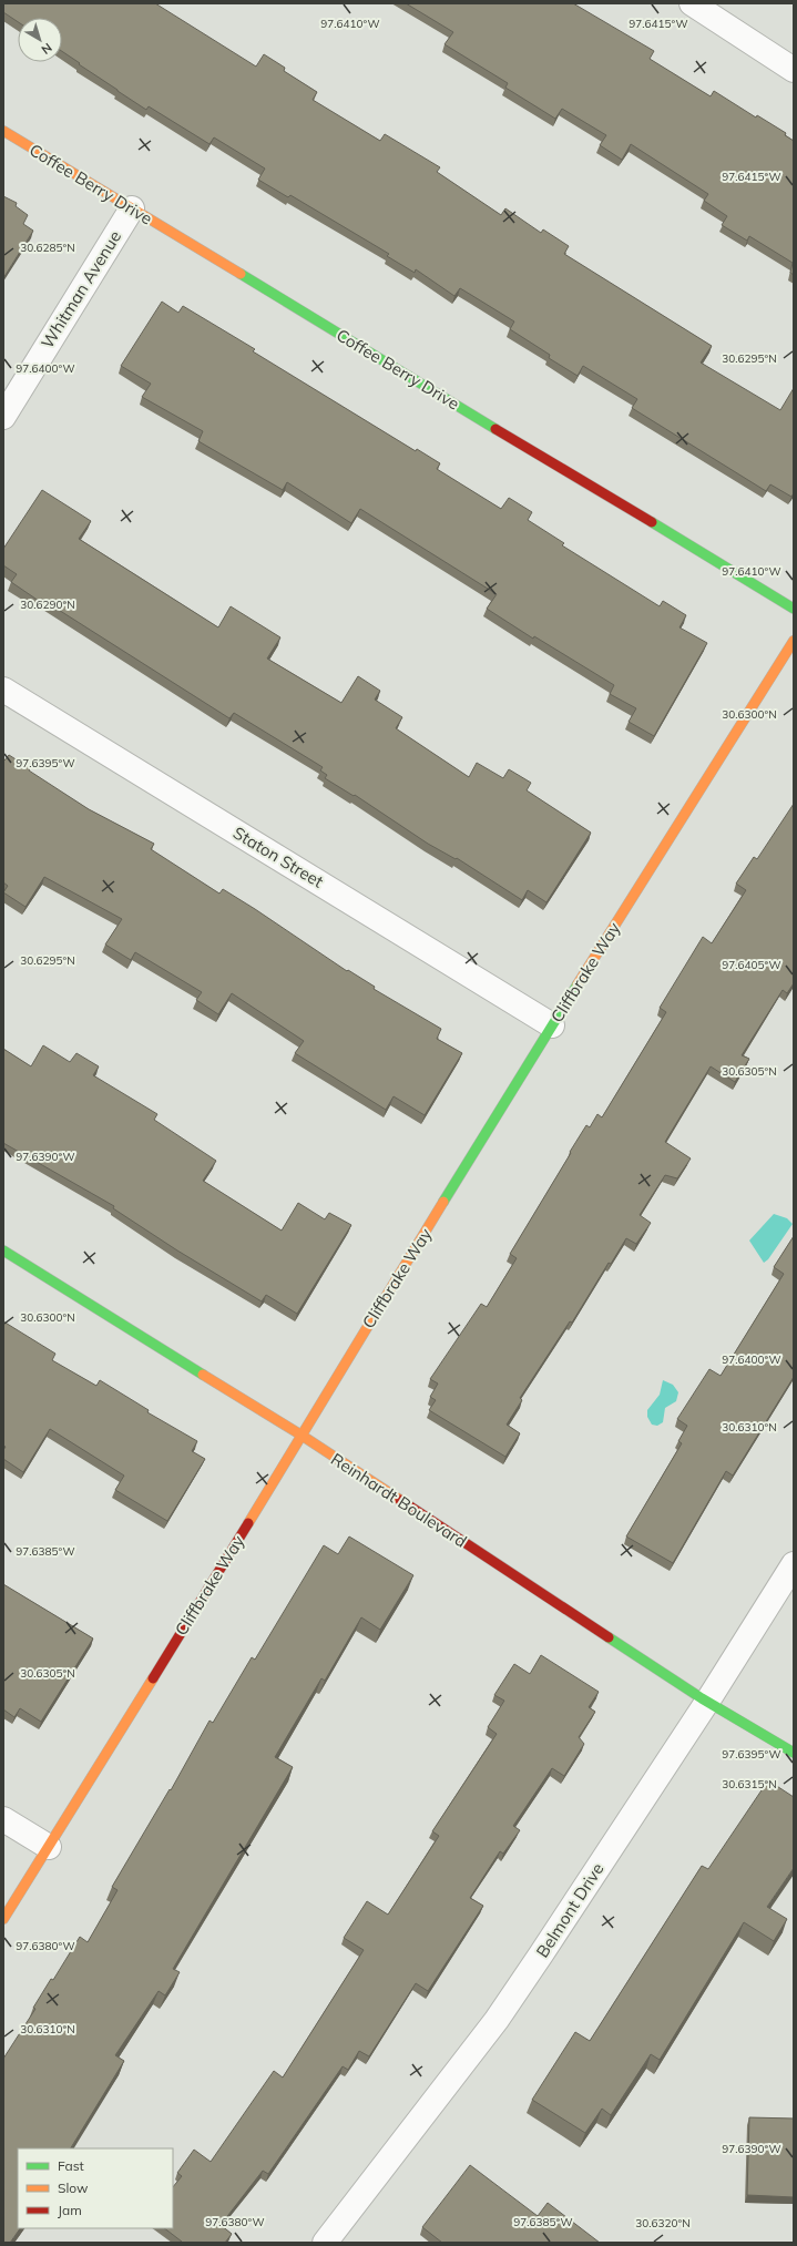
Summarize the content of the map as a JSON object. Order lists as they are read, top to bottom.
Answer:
{
  "streets": {
    "street": [
      "Coffee Berry Drive",
      "Whitman Avenue",
      "Staton Street",
      "Cliffbrake Way",
      "Reinhardt Boulevard",
      "Belmont Drive"
    ]
  },
  "crossings": [
    ["Coffee Berry Drive", "Whitman Avenue"],
    ["Staton Street", "Cliffbrake Way"],
    ["Cliffbrake Way", "Reinhardt Boulevard"],
    ["Reinhardt Boulevard", "Belmont Drive"]
  ],
  "legend": ["Fast", "Slow", "Jam"],
  "north": "bottom right",
  "coordinates": [
    "97.6410°W",
    "97.6415°W",
    "30.6285°N",
    "30.6295°N",
    "97.6400°W",
    "30.6290°N",
    "30.6300°N",
    "97.6395°W",
    "97.6405°W",
    "30.6305°N",
    "97.6390°W",
    "30.6310°N",
    "97.6385°W",
    "30.6315°N",
    "97.6380°W",
    "30.6320°N"
  ]
}
